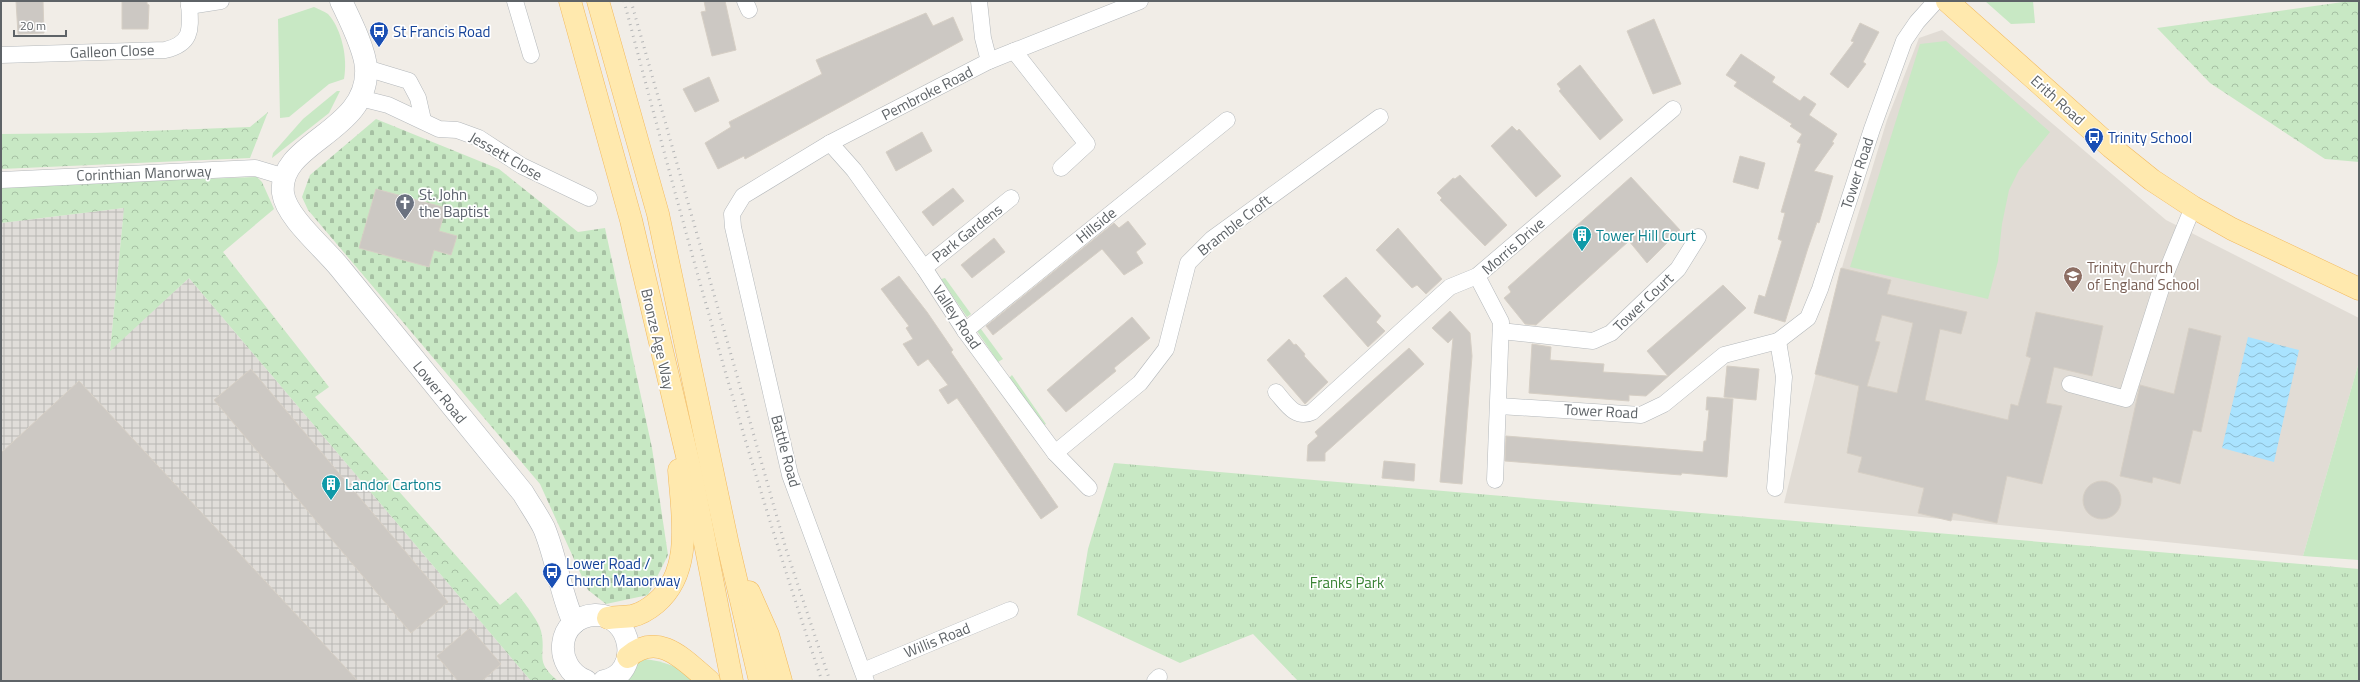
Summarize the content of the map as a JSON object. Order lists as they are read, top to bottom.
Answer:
{
  "streets": {
    "main road": ["Erith Road", "Bronze Age Way"],
    "street": [
      "Galleon Close",
      "Pembroke Road",
      "Jessett Close",
      "Corinthian Manorway",
      "Tower Road",
      "Hillside",
      "Bramble Croft",
      "Park Gardens",
      "Morris Drive",
      "Tower Court",
      "Valley Road",
      "Lower Road",
      "Battle Road",
      "Willis Road"
    ]
  },
  "crossings": [
    ["Pembroke Road", "Valley Road"],
    ["Pembroke Road", "Battle Road"],
    ["Corinthian Manorway", "Lower Road"],
    ["Hillside", "Valley Road"],
    ["Bramble Croft", "Valley Road"],
    ["Park Gardens", "Valley Road"],
    ["Battle Road", "Willis Road"]
  ],
  "parks": ["Franks Park"],
  "places": {
    "bus stop": ["St Francis Road", "Trinity School", "Lower Road / Church Manorway"],
    "church": ["St. John the Baptist"],
    "building": ["Tower Hill Court", "Landor Cartons"],
    "school or university": ["Trinity Church of England School"]
  },
  "scale_bar": "20 m"
}
